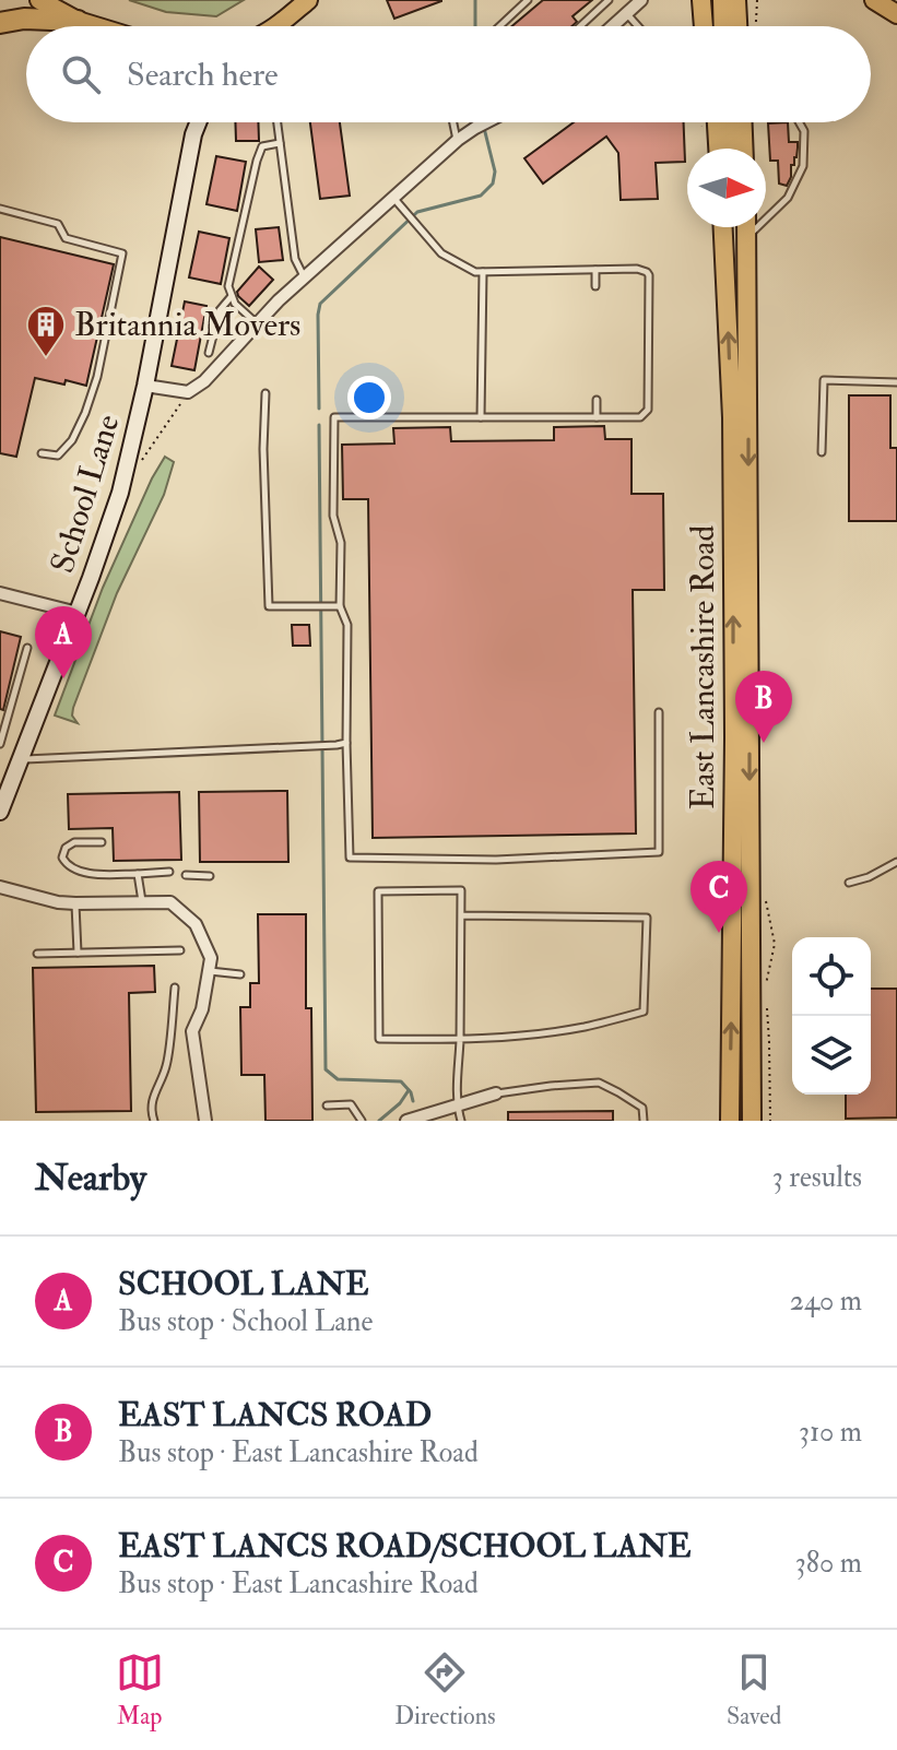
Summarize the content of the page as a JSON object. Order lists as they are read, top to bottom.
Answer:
{
  "streets": {
    "main road": ["School Lane", "East Lancashire Road"]
  },
  "places": {
    "building": ["Britannia Movers"]
  },
  "north": "right",
  "page": {
    "search": "Search here",
    "pins": ["A", "B", "C"],
    "heading": ["Nearby", "3 results"],
    "list": [
      {
        "mark": "A",
        "name": "SCHOOL LANE",
        "note": "Bus stop · School Lane",
        "value": "240 m"
      },
      {
        "mark": "B",
        "name": "EAST LANCS ROAD",
        "note": "Bus stop · East Lancashire Road",
        "value": "310 m"
      },
      {
        "mark": "C",
        "name": "EAST LANCS ROAD/SCHOOL LANE",
        "note": "Bus stop · East Lancashire Road",
        "value": "380 m"
      }
    ],
    "nav": ["Map", "Directions", "Saved"]
  }
}
